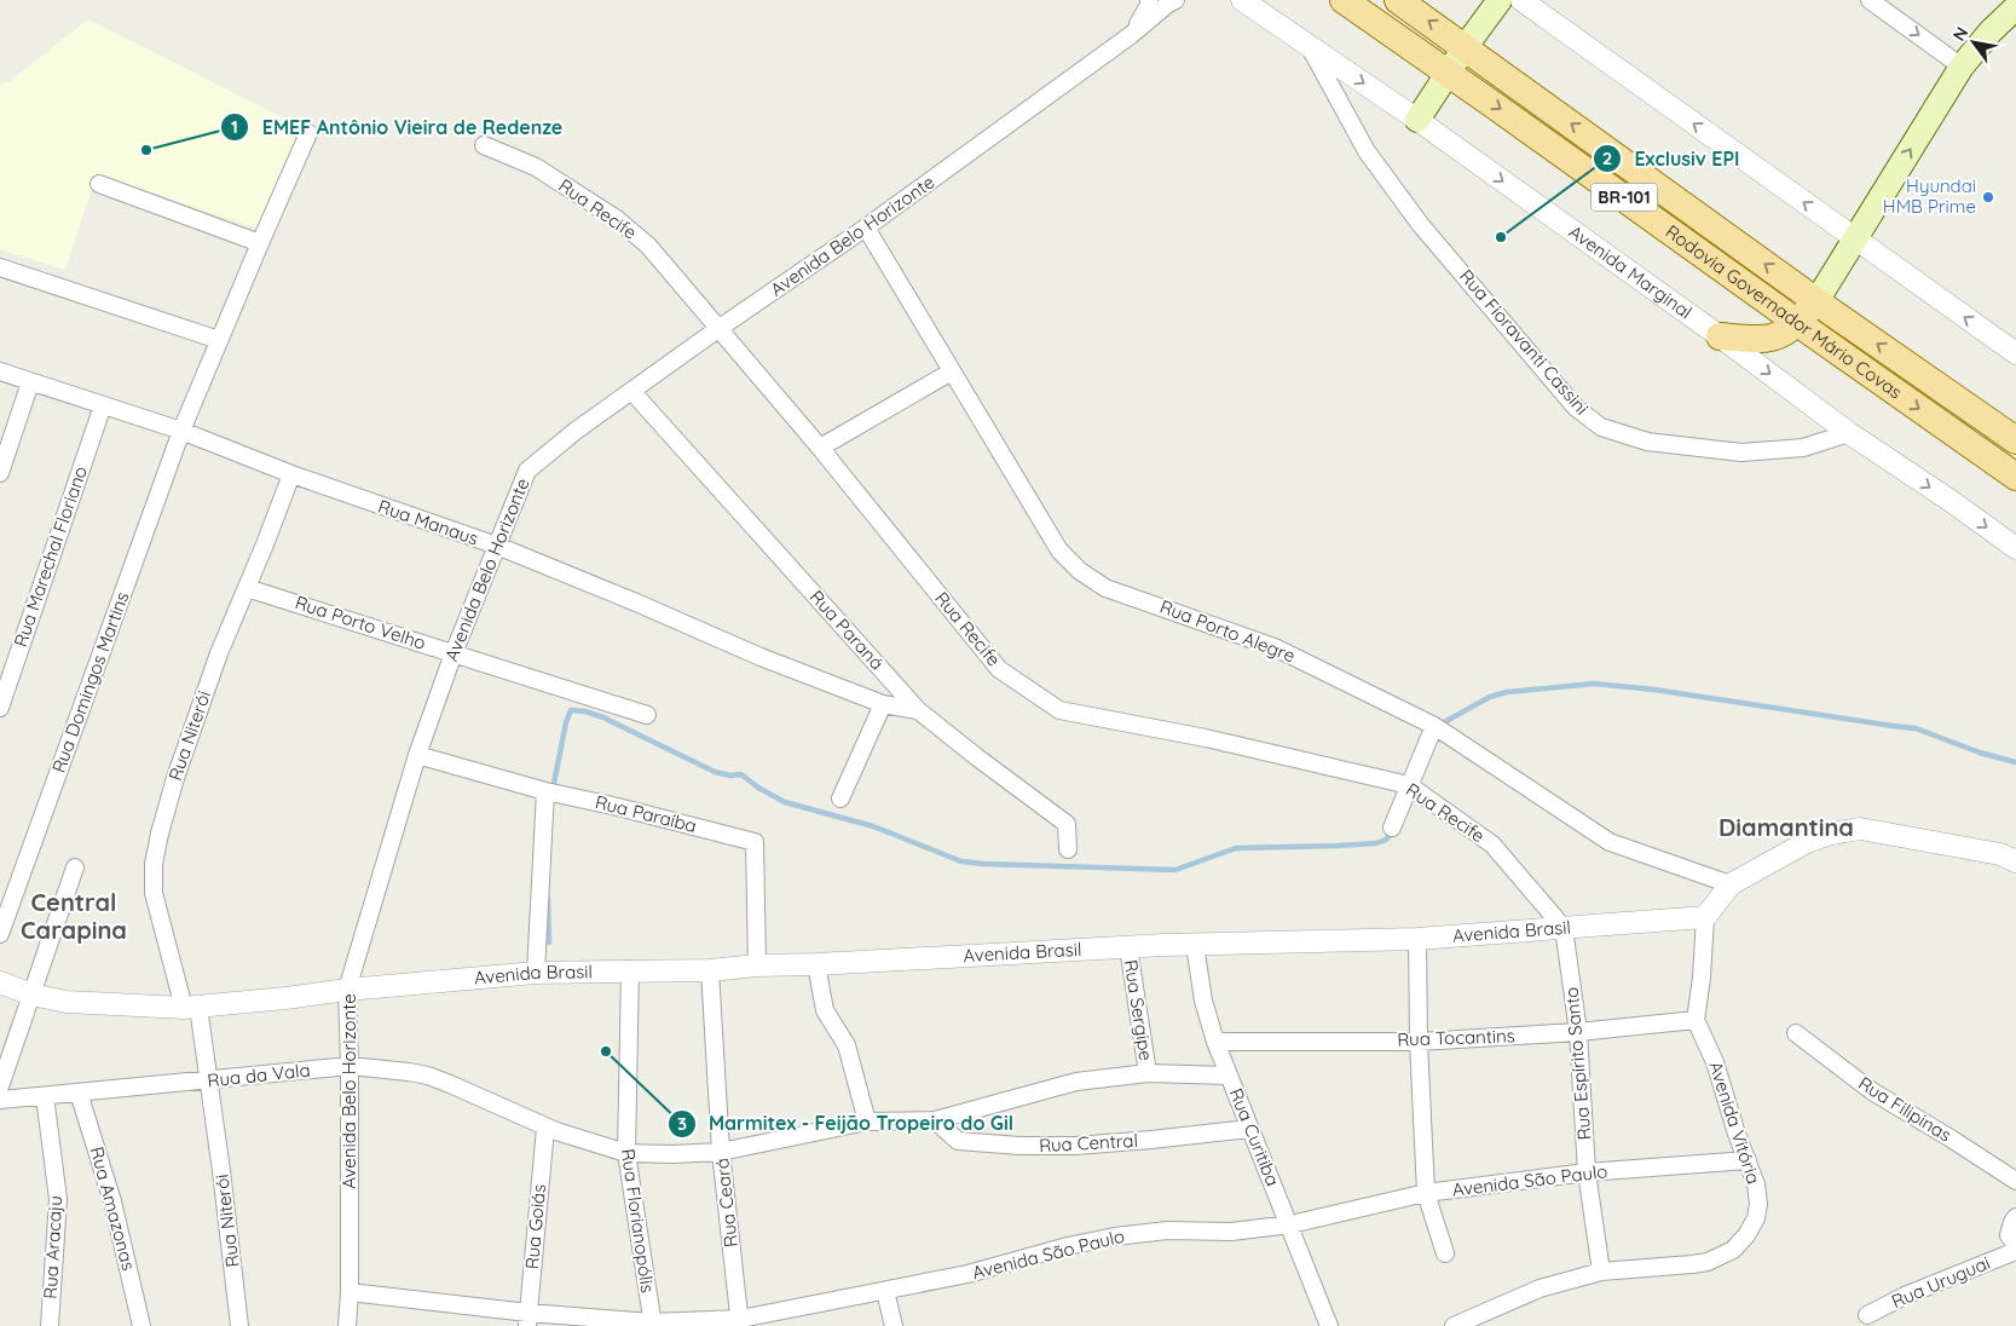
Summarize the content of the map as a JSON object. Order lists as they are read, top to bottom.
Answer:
{
  "streets": {
    "main road": ["BR-101", "Rodovia Governador Mário Covas"],
    "street": [
      "Rua Recife",
      "Avenida Belo Horizonte",
      "Avenida Marginal",
      "Rua Fioravanti Cassini",
      "Rua Manaus",
      "Rua Marechal Floriano",
      "Rua Porto Velho",
      "Rua Paraná",
      "Rua Porto Alegre",
      "Rua Domingos Martins",
      "Rua Niterói",
      "Rua Paraíba",
      "Avenida Brasil",
      "Rua Sergipe",
      "Rua Tocantins",
      "Rua Espírito Santo",
      "Rua da Vala",
      "Rua Filipinas",
      "Avenida Vitória",
      "Rua Curitiba",
      "Rua Central",
      "Avenida São Paulo",
      "Rua Ceará",
      "Rua Amazonas",
      "Rua Florianopólis",
      "Rua Goiás",
      "Rua Aracaju",
      "Rua Uruguai"
    ]
  },
  "crossings": [
    ["Rua Recife", "Avenida Belo Horizonte"],
    ["Rua Recife", "Avenida Brasil"],
    ["Rua Recife", "Rua Espírito Santo"],
    ["Avenida Belo Horizonte", "Rua Manaus"],
    ["Avenida Belo Horizonte", "Rua Porto Velho"],
    ["Avenida Belo Horizonte", "Rua Paraná"],
    ["Avenida Belo Horizonte", "Rua Porto Alegre"],
    ["Avenida Belo Horizonte", "Rua Paraíba"],
    ["Avenida Belo Horizonte", "Avenida Brasil"],
    ["Avenida Belo Horizonte", "Rua da Vala"],
    ["Avenida Belo Horizonte", "Avenida São Paulo"],
    ["Avenida Marginal", "Rua Fioravanti Cassini"],
    ["Rua Manaus", "Rua Marechal Floriano"],
    ["Rua Manaus", "Rua Paraná"],
    ["Rua Manaus", "Rua Domingos Martins"],
    ["Rua Manaus", "Rua Niterói"],
    ["Rua Porto Velho", "Rua Niterói"],
    ["Rua Niterói", "Avenida Brasil"],
    ["Rua Niterói", "Rua da Vala"],
    ["Rua Paraíba", "Avenida Brasil"],
    ["Avenida Brasil", "Rua Sergipe"],
    ["Avenida Brasil", "Rua Espírito Santo"],
    ["Avenida Brasil", "Rua Curitiba"],
    ["Avenida Brasil", "Rua Ceará"],
    ["Avenida Brasil", "Rua Florianopólis"],
    ["Rua Sergipe", "Rua da Vala"],
    ["Rua Tocantins", "Rua Espírito Santo"],
    ["Rua Tocantins", "Avenida Vitória"],
    ["Rua Tocantins", "Rua Curitiba"],
    ["Rua Espírito Santo", "Avenida Vitória"],
    ["Rua Espírito Santo", "Avenida São Paulo"],
    ["Rua da Vala", "Rua Curitiba"],
    ["Rua da Vala", "Rua Central"],
    ["Rua da Vala", "Rua Ceará"],
    ["Rua da Vala", "Rua Amazonas"],
    ["Rua da Vala", "Rua Florianopólis"],
    ["Rua da Vala", "Rua Goiás"],
    ["Rua da Vala", "Rua Aracaju"],
    ["Avenida Vitória", "Avenida São Paulo"],
    ["Rua Curitiba", "Rua Central"],
    ["Rua Curitiba", "Avenida São Paulo"],
    ["Avenida São Paulo", "Rua Ceará"],
    ["Avenida São Paulo", "Rua Florianopólis"],
    ["Avenida São Paulo", "Rua Goiás"]
  ],
  "districts": ["Diamantina", "Central Carapina"],
  "places": [
    "EMEF Antônio Vieira de Redenze",
    "Hyundai HMB Prime",
    "Exclusiv EPI",
    "Marmitex - Feijão Tropeiro do Gil"
  ],
  "north": "top left"
}
